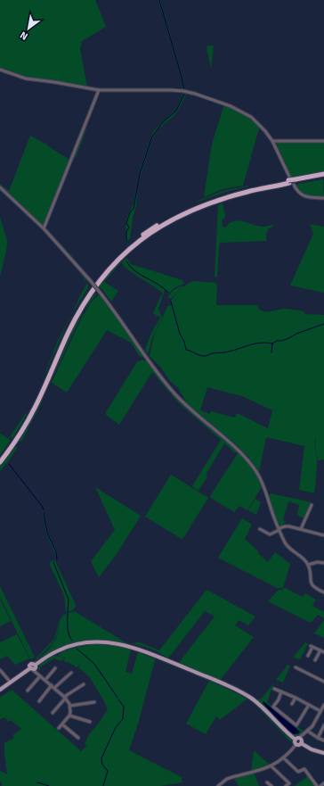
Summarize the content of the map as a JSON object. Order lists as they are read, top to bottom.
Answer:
{
  "north": "bottom left"
}
